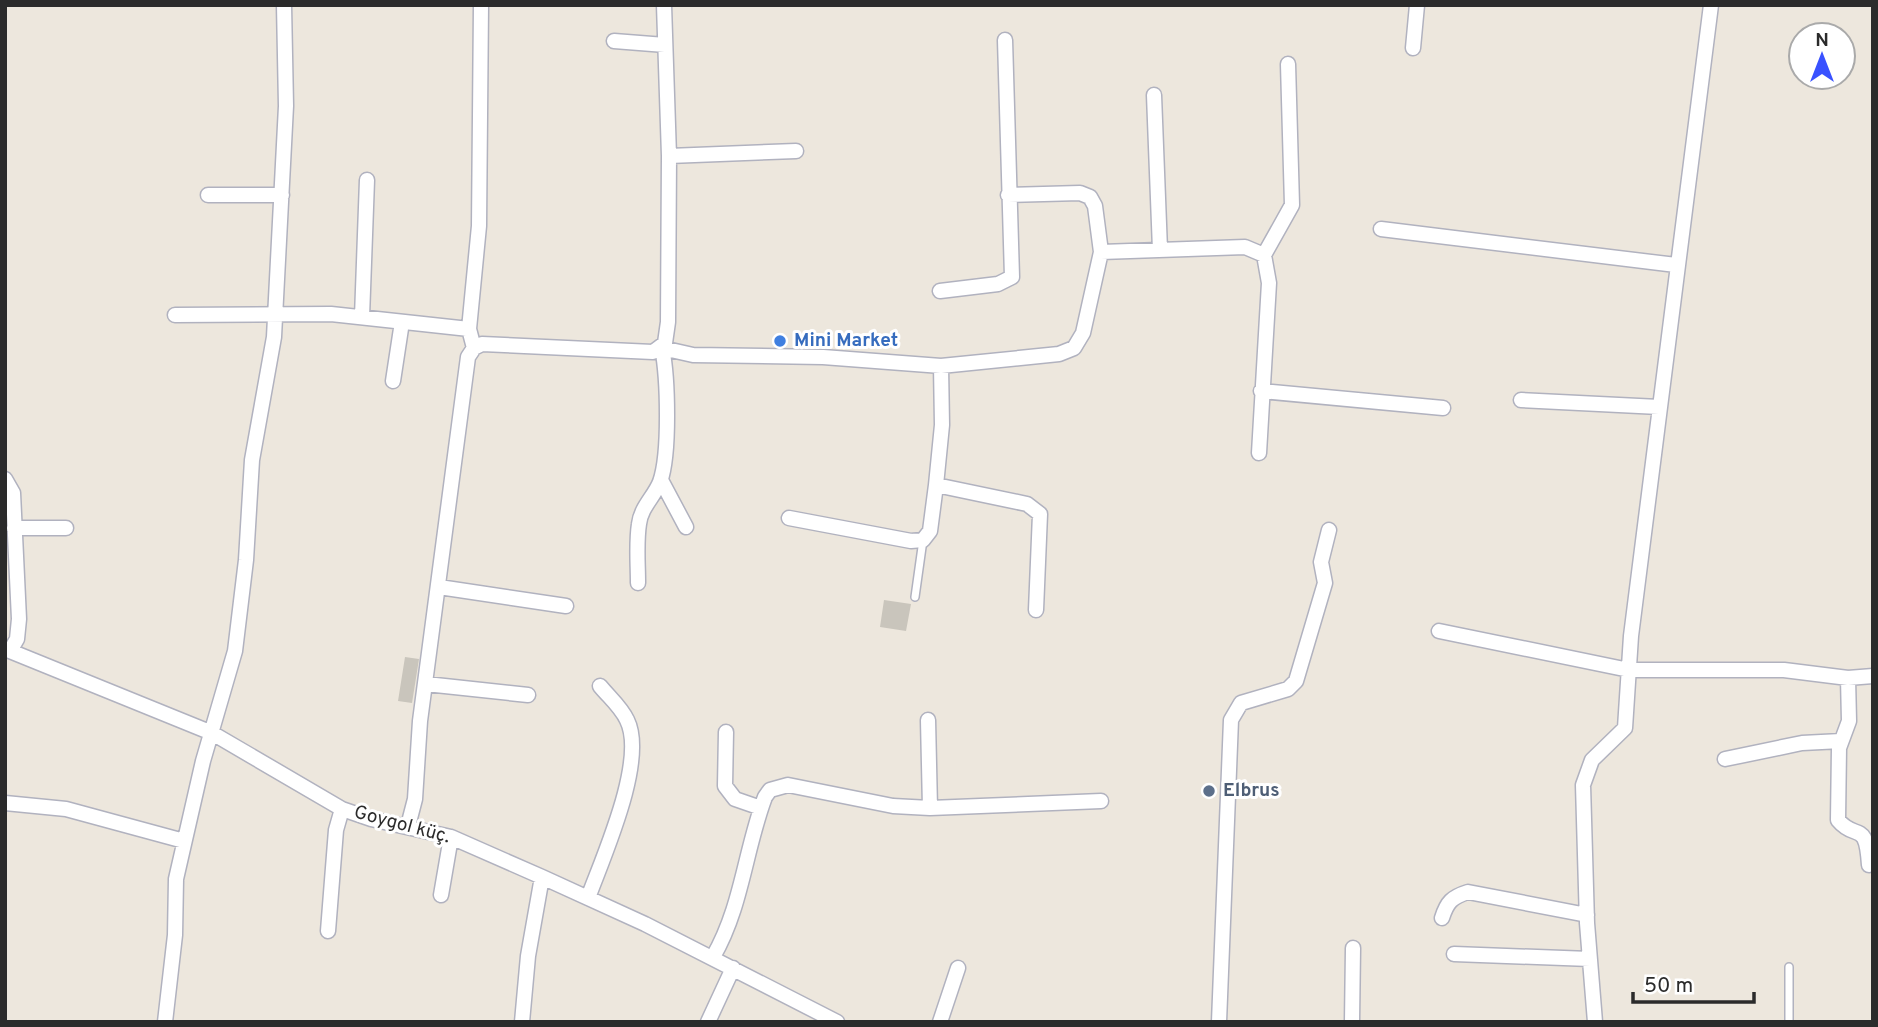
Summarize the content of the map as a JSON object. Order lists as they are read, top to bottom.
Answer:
{
  "streets": {
    "street": ["Goygol küç."]
  },
  "places": ["Mini Market", "Elbrus"],
  "scale_bar": "50 m",
  "north": "top"
}
